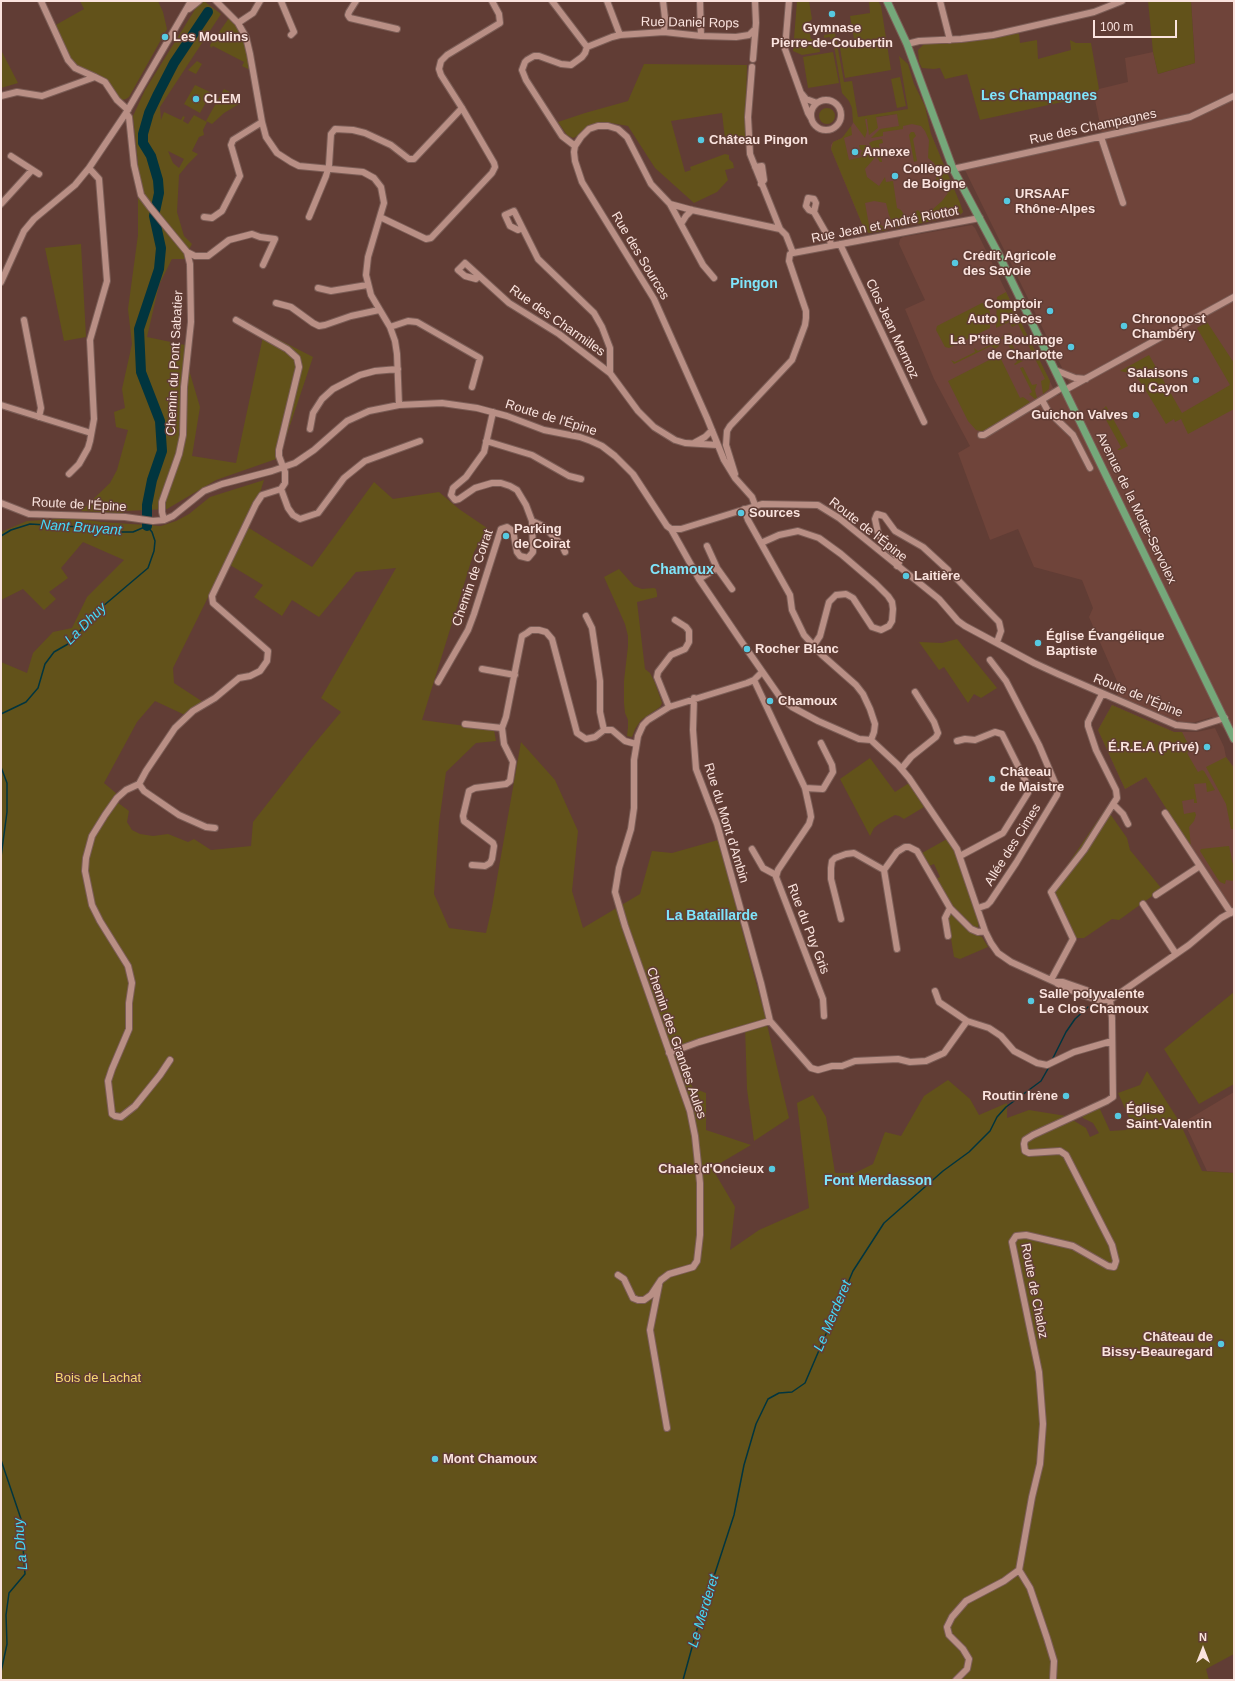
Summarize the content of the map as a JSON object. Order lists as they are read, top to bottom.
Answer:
{
  "streets": {
    "main road": ["Avenue de la Motte-Servolex"],
    "street": [
      "Rue Daniel Rops",
      "Rue des Champagnes",
      "Rue Jean et André Riottot",
      "Rue des Sources",
      "Rue des Charmilles",
      "Clos Jean Mermoz",
      "Chemin du Pont Sabatier",
      "Route de l'Épine",
      "Chemin de Coirat",
      "Rue du Mont d'Ambin",
      "Allée des Cimes",
      "Rue du Puy Gris",
      "Chemin des Grandes Aules",
      "Route de Chaloz"
    ]
  },
  "crossings": [
    ["Rue Jean et André Riottot", "Clos Jean Mermoz"],
    ["Rue Jean et André Riottot", "Avenue de la Motte-Servolex"],
    ["Rue des Sources", "Rue des Charmilles"],
    ["Rue des Sources", "Route de l'Épine"],
    ["Chemin du Pont Sabatier", "Route de l'Épine"],
    ["Route de l'Épine", "Avenue de la Motte-Servolex"],
    ["Route de l'Épine", "Chemin de Coirat"],
    ["Rue du Mont d'Ambin", "Chemin des Grandes Aules"],
    ["Rue du Puy Gris", "Chemin des Grandes Aules"]
  ],
  "districts": [
    "Les Champagnes",
    "Pingon",
    "Chamoux",
    "La Bataillarde",
    "Font Merdasson"
  ],
  "water": ["Nant Bruyant", "La Dhuy", "Le Merderet"],
  "parks": ["Bois de Lachat"],
  "places": [
    "Gymnase Pierre-de-Coubertin",
    "Les Moulins",
    "CLEM",
    "Château Pingon",
    "Annexe",
    "Collège de Boigne",
    "URSAAF Rhône-Alpes",
    "Crédit Agricole des Savoie",
    "Comptoir Auto Pièces",
    "Chronopost Chambéry",
    "La P'tite Boulange de Charlotte",
    "Salaisons du Cayon",
    "Guichon Valves",
    "Sources",
    "Parking de Coirat",
    "Laitière",
    "Église Évangélique Baptiste",
    "Rocher Blanc",
    "Chamoux",
    "É.R.E.A (Privé)",
    "Château de Maistre",
    "Salle polyvalente Le Clos Chamoux",
    "Routin Irène",
    "Église Saint-Valentin",
    "Chalet d'Oncieux",
    "Château de Bissy-Beauregard",
    "Mont Chamoux"
  ],
  "scale_bar": "100 m",
  "north": "top"
}
